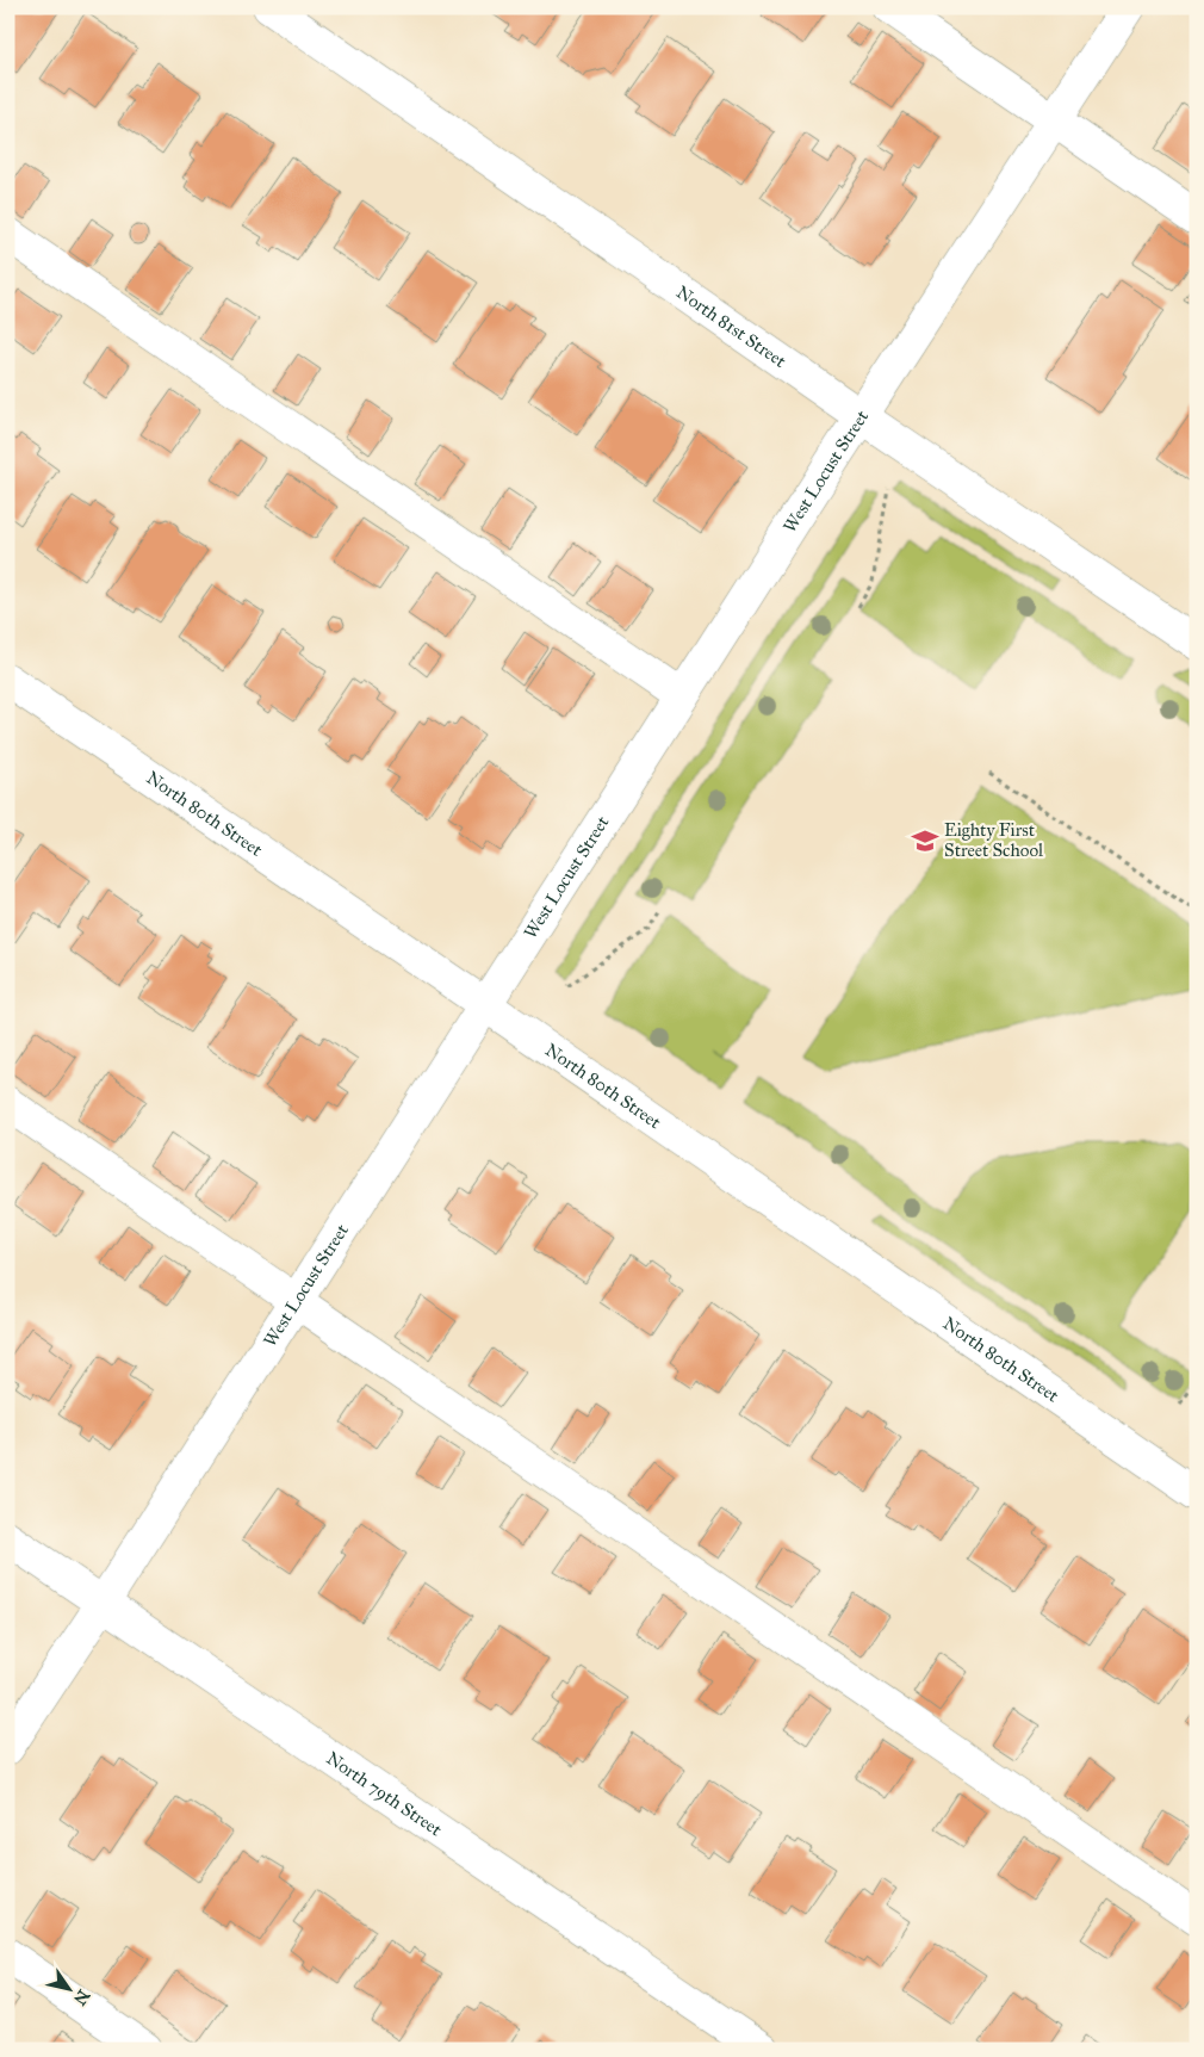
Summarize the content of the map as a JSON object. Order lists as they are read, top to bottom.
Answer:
{
  "streets": {
    "street": [
      "North 81st Street",
      "West Locust Street",
      "North 80th Street",
      "North 79th Street"
    ]
  },
  "crossings": [
    ["North 81st Street", "West Locust Street"],
    ["West Locust Street", "North 80th Street"],
    ["West Locust Street", "North 79th Street"]
  ],
  "places": {
    "school or university": ["Eighty First Street School"]
  },
  "north": "bottom right"
}
